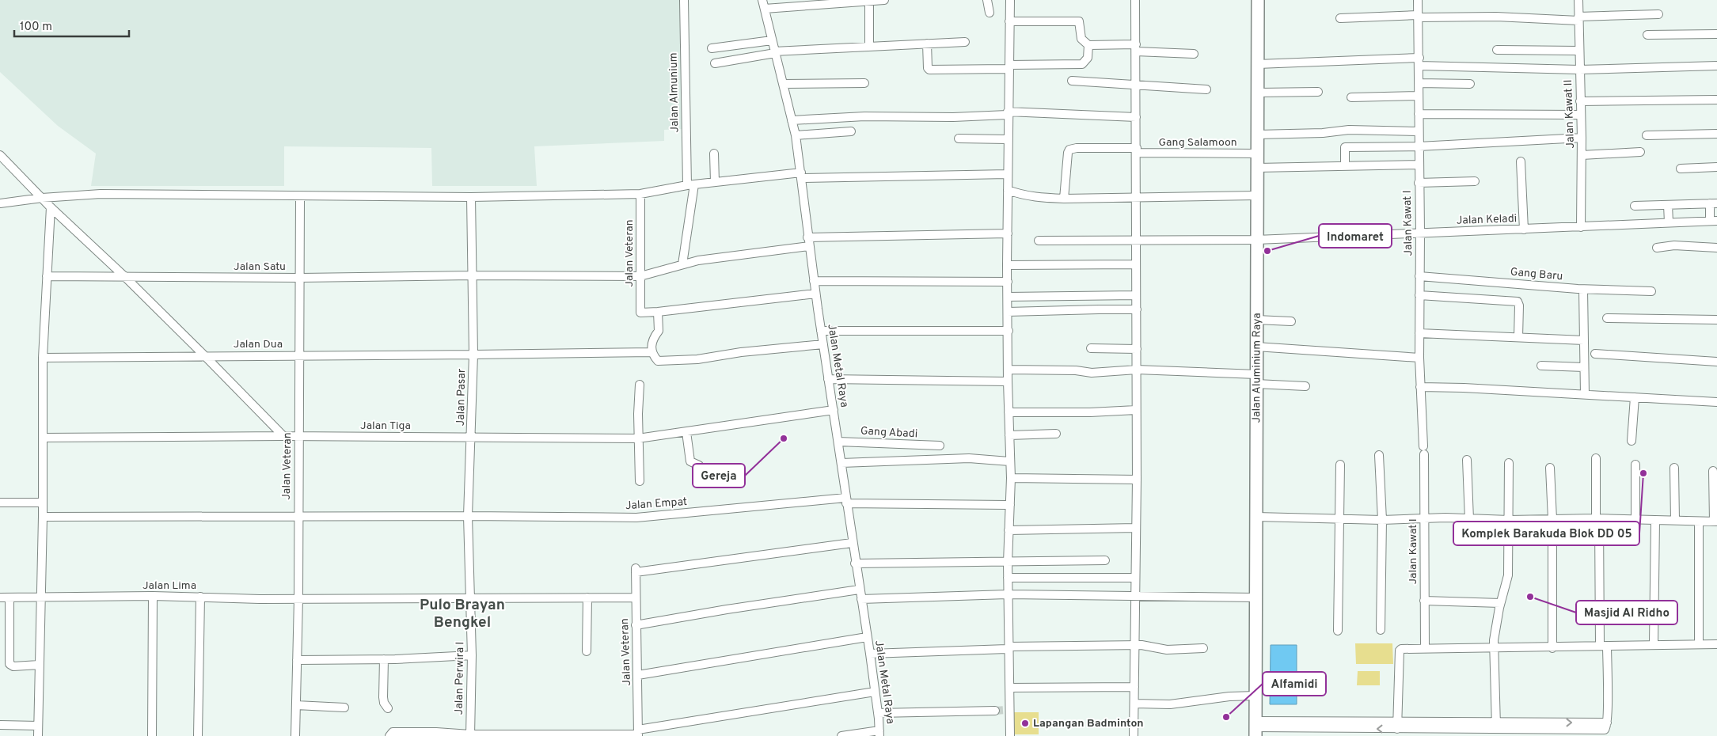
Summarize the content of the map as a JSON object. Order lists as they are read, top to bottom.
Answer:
{
  "streets": {
    "main road": ["Jalan Aluminium Raya"],
    "street": [
      "Jalan Almunium",
      "Jalan Kawat II",
      "Gang Salamoon",
      "Jalan Keladi",
      "Jalan Kawat I",
      "Jalan Veteran",
      "Jalan Satu",
      "Gang Baru",
      "Jalan Dua",
      "Jalan Metal Raya",
      "Jalan Pasar",
      "Jalan Tiga",
      "Gang Abadi",
      "Jalan Empat",
      "Jalan Lima",
      "Jalan Perwira I"
    ]
  },
  "crossings": [
    ["Jalan Almunium", "Jalan Satu"],
    ["Jalan Kawat II", "Jalan Keladi"],
    ["Gang Salamoon", "Jalan Aluminium Raya"],
    ["Jalan Keladi", "Jalan Kawat I"],
    ["Jalan Keladi", "Jalan Aluminium Raya"],
    ["Jalan Kawat I", "Gang Baru"],
    ["Jalan Veteran", "Jalan Satu"],
    ["Jalan Veteran", "Jalan Dua"],
    ["Jalan Veteran", "Jalan Metal Raya"],
    ["Jalan Veteran", "Jalan Tiga"],
    ["Jalan Veteran", "Jalan Empat"],
    ["Jalan Veteran", "Jalan Lima"],
    ["Jalan Satu", "Jalan Metal Raya"],
    ["Jalan Satu", "Jalan Pasar"],
    ["Jalan Dua", "Jalan Pasar"],
    ["Jalan Metal Raya", "Jalan Tiga"],
    ["Jalan Metal Raya", "Gang Abadi"],
    ["Jalan Metal Raya", "Jalan Empat"],
    ["Jalan Pasar", "Jalan Tiga"],
    ["Jalan Pasar", "Jalan Empat"],
    ["Jalan Pasar", "Jalan Lima"],
    ["Jalan Pasar", "Jalan Perwira I"],
    ["Jalan Lima", "Jalan Perwira I"]
  ],
  "districts": ["Pulo Brayan Bengkel"],
  "places": [
    "Indomaret",
    "Gereja",
    "Komplek Barakuda Blok DD 05",
    "Masjid Al Ridho",
    "Alfamidi",
    "Lapangan Badminton"
  ],
  "scale_bar": "100 m"
}
